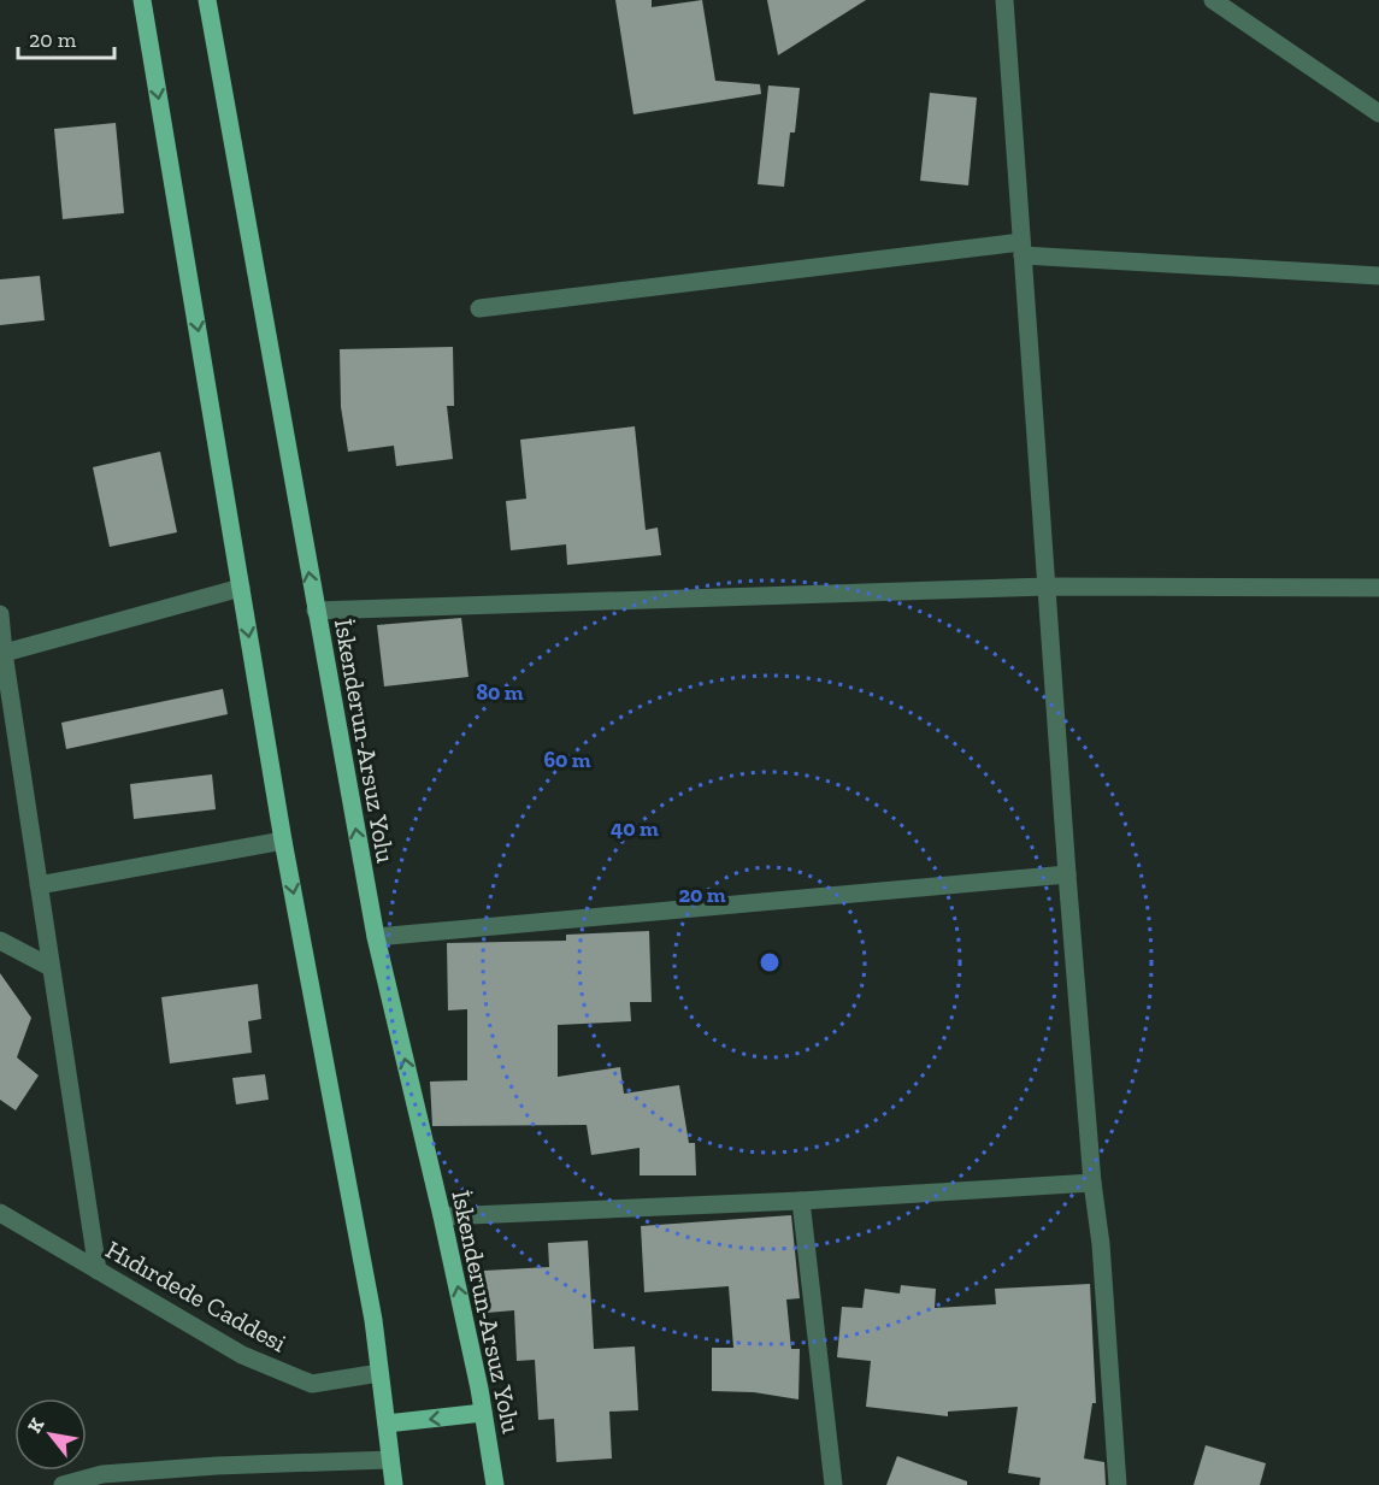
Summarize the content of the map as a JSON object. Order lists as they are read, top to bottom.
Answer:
{
  "streets": {
    "main road": ["İskenderun-Arsuz Yolu"],
    "street": ["Hıdırdede Caddesi"]
  },
  "scale_bar": "20 m",
  "north": "top left",
  "rings": [
    "80 m",
    "60 m",
    "40 m",
    "20 m"
  ]
}
